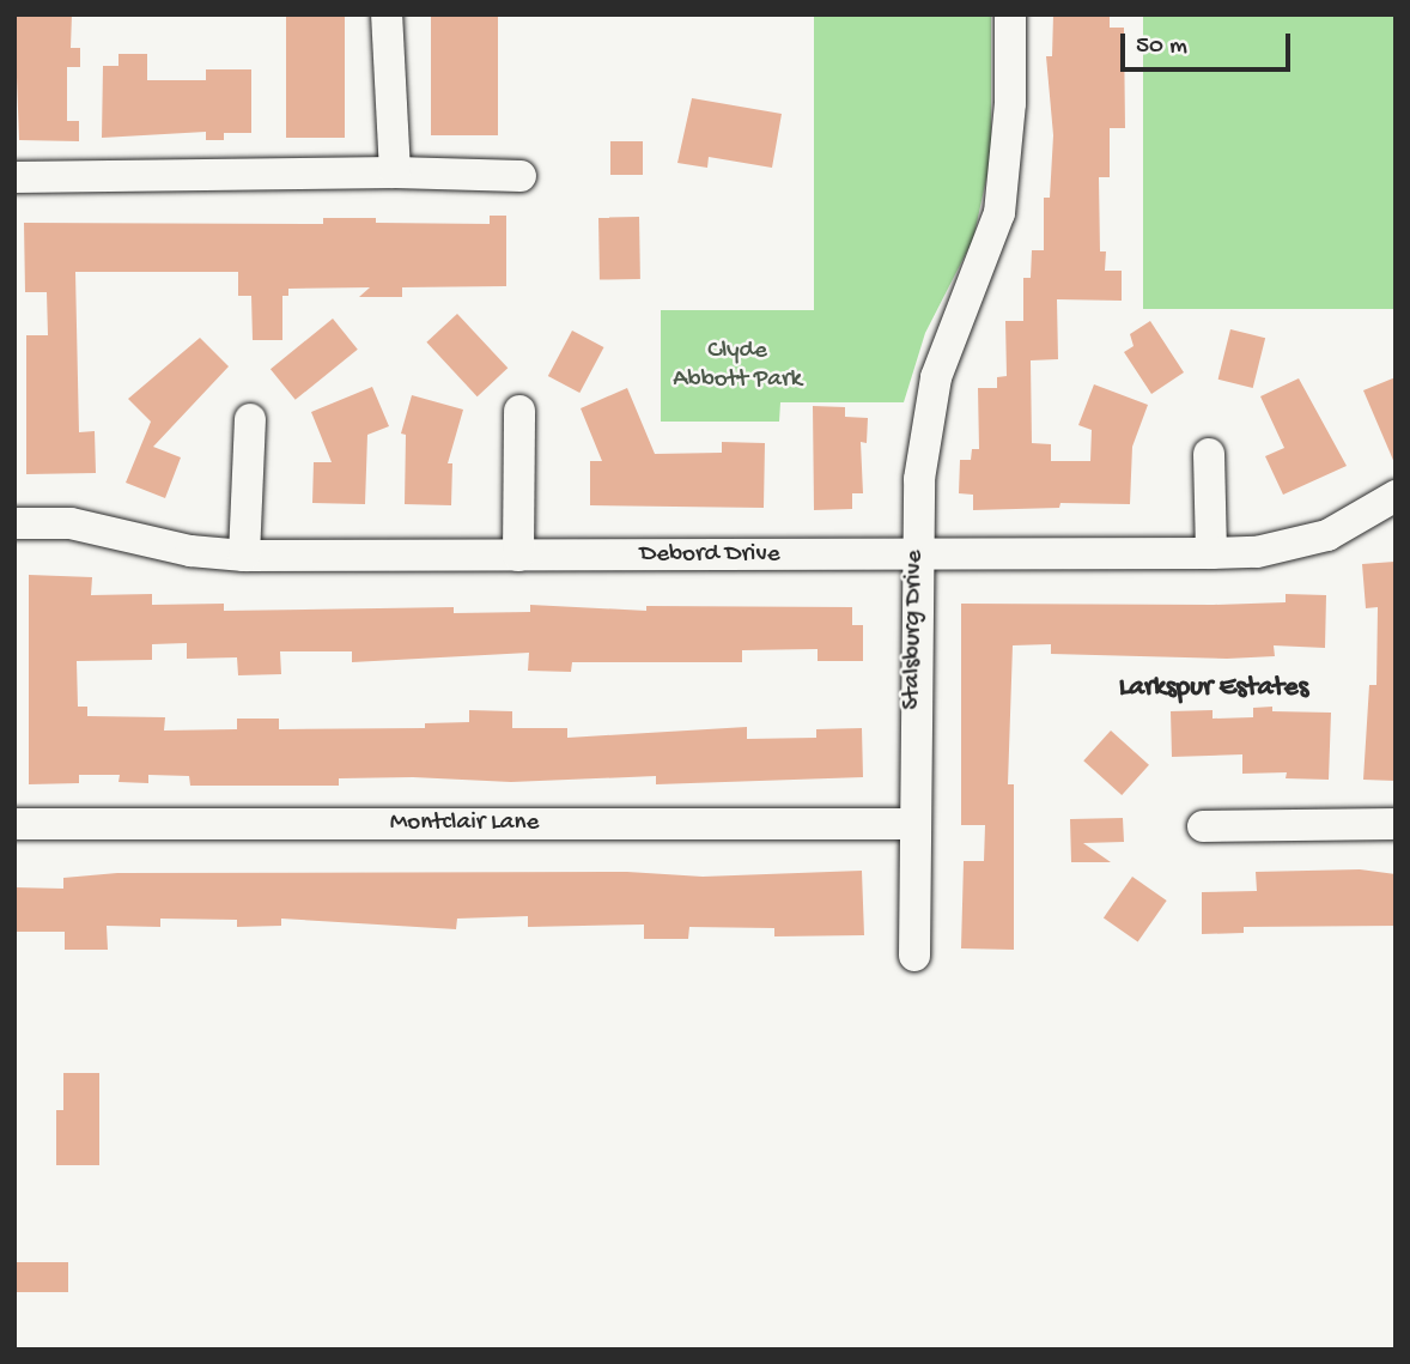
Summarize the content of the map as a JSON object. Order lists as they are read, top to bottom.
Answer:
{
  "streets": {
    "street": ["Debord Drive", "Stalsburg Drive", "Montclair Lane"]
  },
  "crossings": [
    ["Debord Drive", "Stalsburg Drive"],
    ["Stalsburg Drive", "Montclair Lane"]
  ],
  "districts": ["Larkspur Estates"],
  "parks": ["Clyde Abbott Park"],
  "scale_bar": "50 m"
}
